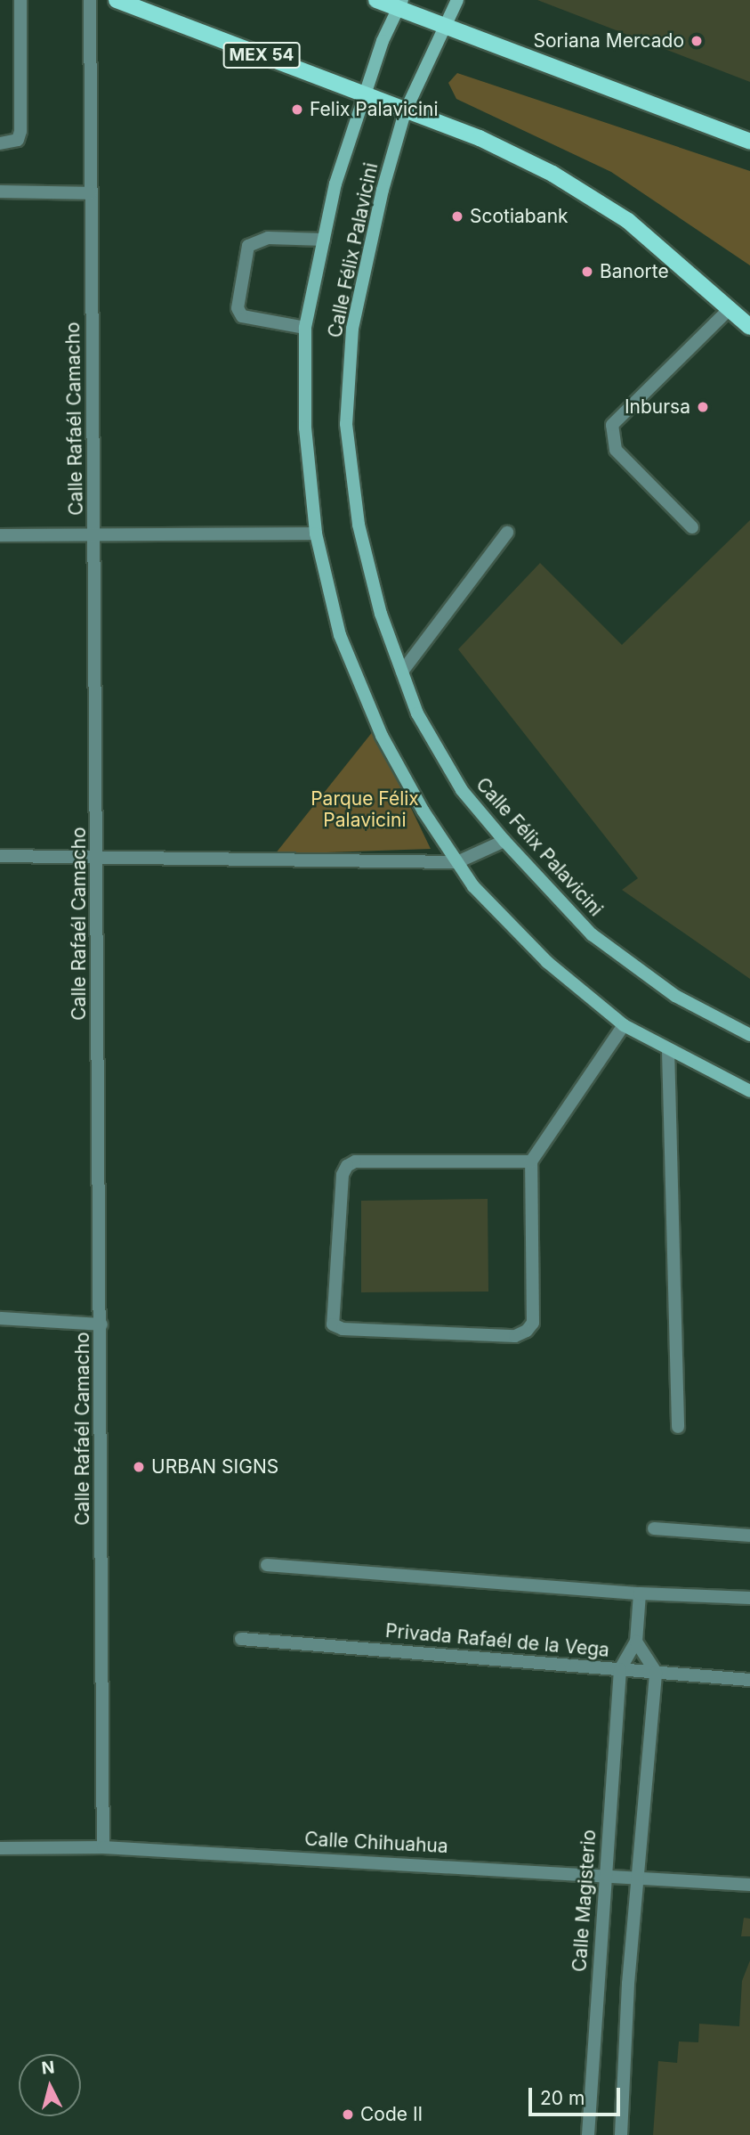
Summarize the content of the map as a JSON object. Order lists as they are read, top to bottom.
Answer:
{
  "streets": {
    "main road": ["MEX 54"],
    "street": [
      "Calle Félix Palavicini",
      "Calle Rafaél Camacho",
      "Privada Rafaél de la Vega",
      "Calle Chihuahua",
      "Calle Magisterio"
    ]
  },
  "crossings": [
    ["MEX 54", "Calle Félix Palavicini"],
    ["Calle Rafaél Camacho", "Calle Chihuahua"],
    ["Privada Rafaél de la Vega", "Calle Magisterio"],
    ["Calle Chihuahua", "Calle Magisterio"]
  ],
  "parks": ["Parque Félix Palavicini"],
  "places": [
    "Soriana Mercado",
    "Felix Palavicini",
    "Scotiabank",
    "Banorte",
    "Inbursa",
    "URBAN SIGNS",
    "Code II"
  ],
  "scale_bar": "20 m",
  "north": "top"
}
